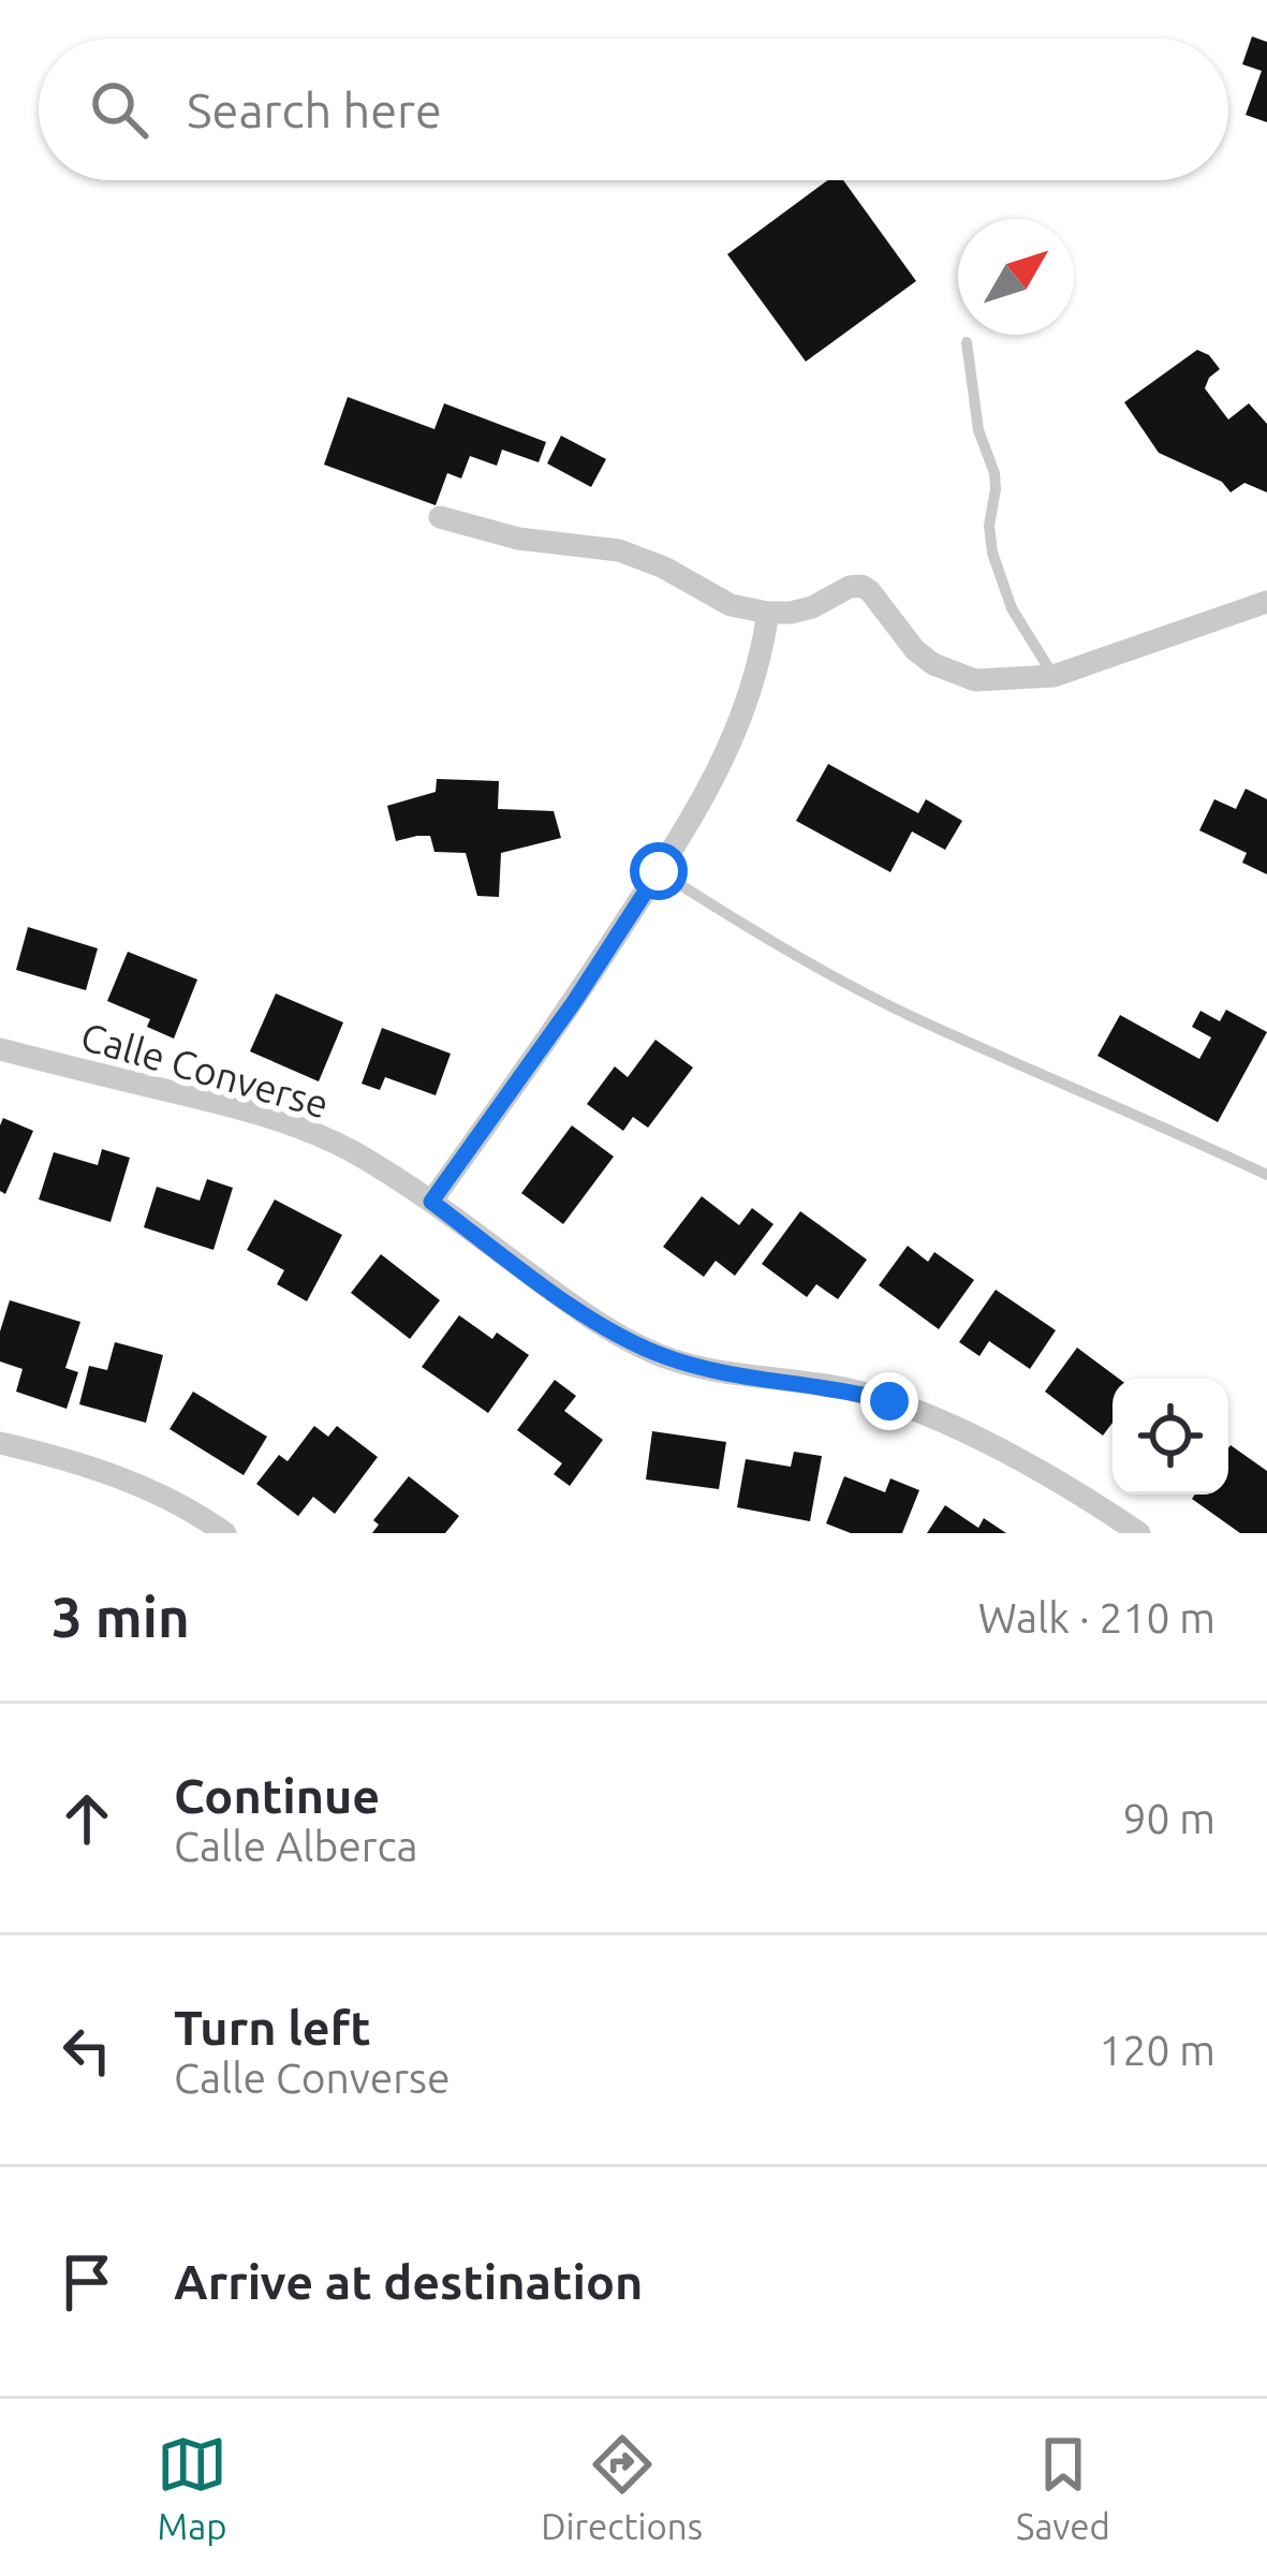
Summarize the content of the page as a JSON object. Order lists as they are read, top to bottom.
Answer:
{
  "streets": {
    "street": ["Calle Converse"]
  },
  "north": "top right",
  "page": {
    "search": "Search here",
    "heading": ["3 min", "Walk · 210 m"],
    "list": [
      ["Continue", "Calle Alberca", "90 m"],
      ["Turn left", "Calle Converse", "120 m"],
      "Arrive at destination"
    ],
    "nav": ["Map", "Directions", "Saved"]
  }
}
